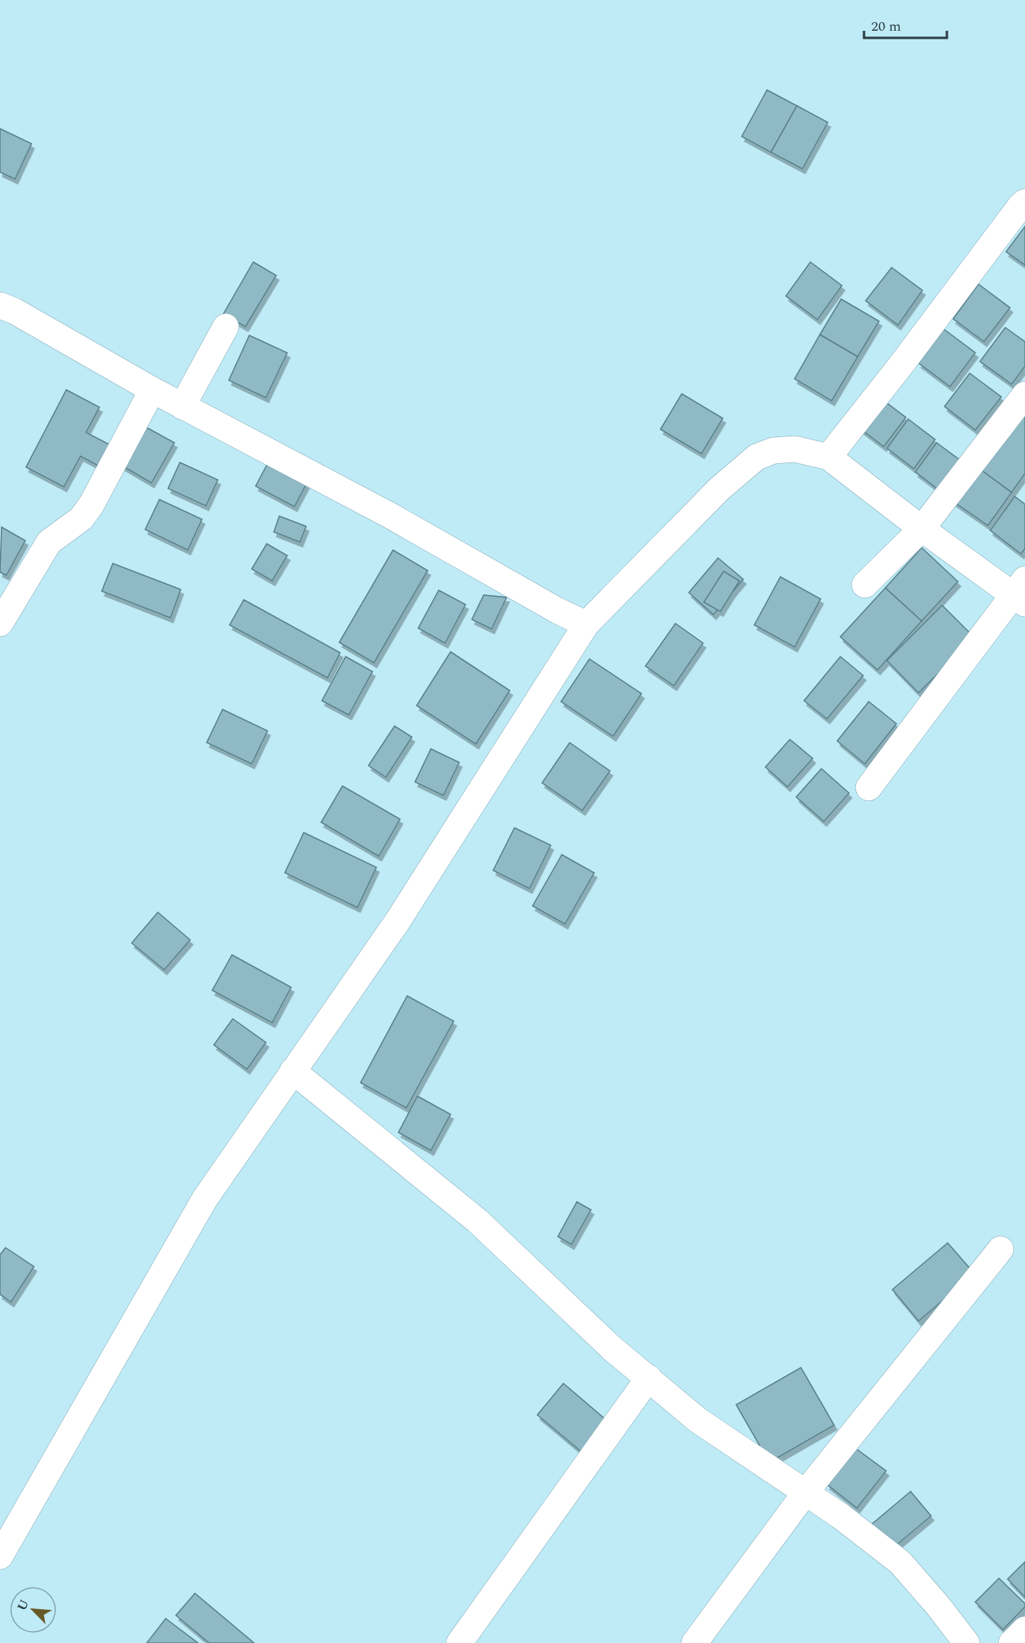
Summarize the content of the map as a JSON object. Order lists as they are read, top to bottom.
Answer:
{
  "scale_bar": "20 m",
  "north": "top left"
}
